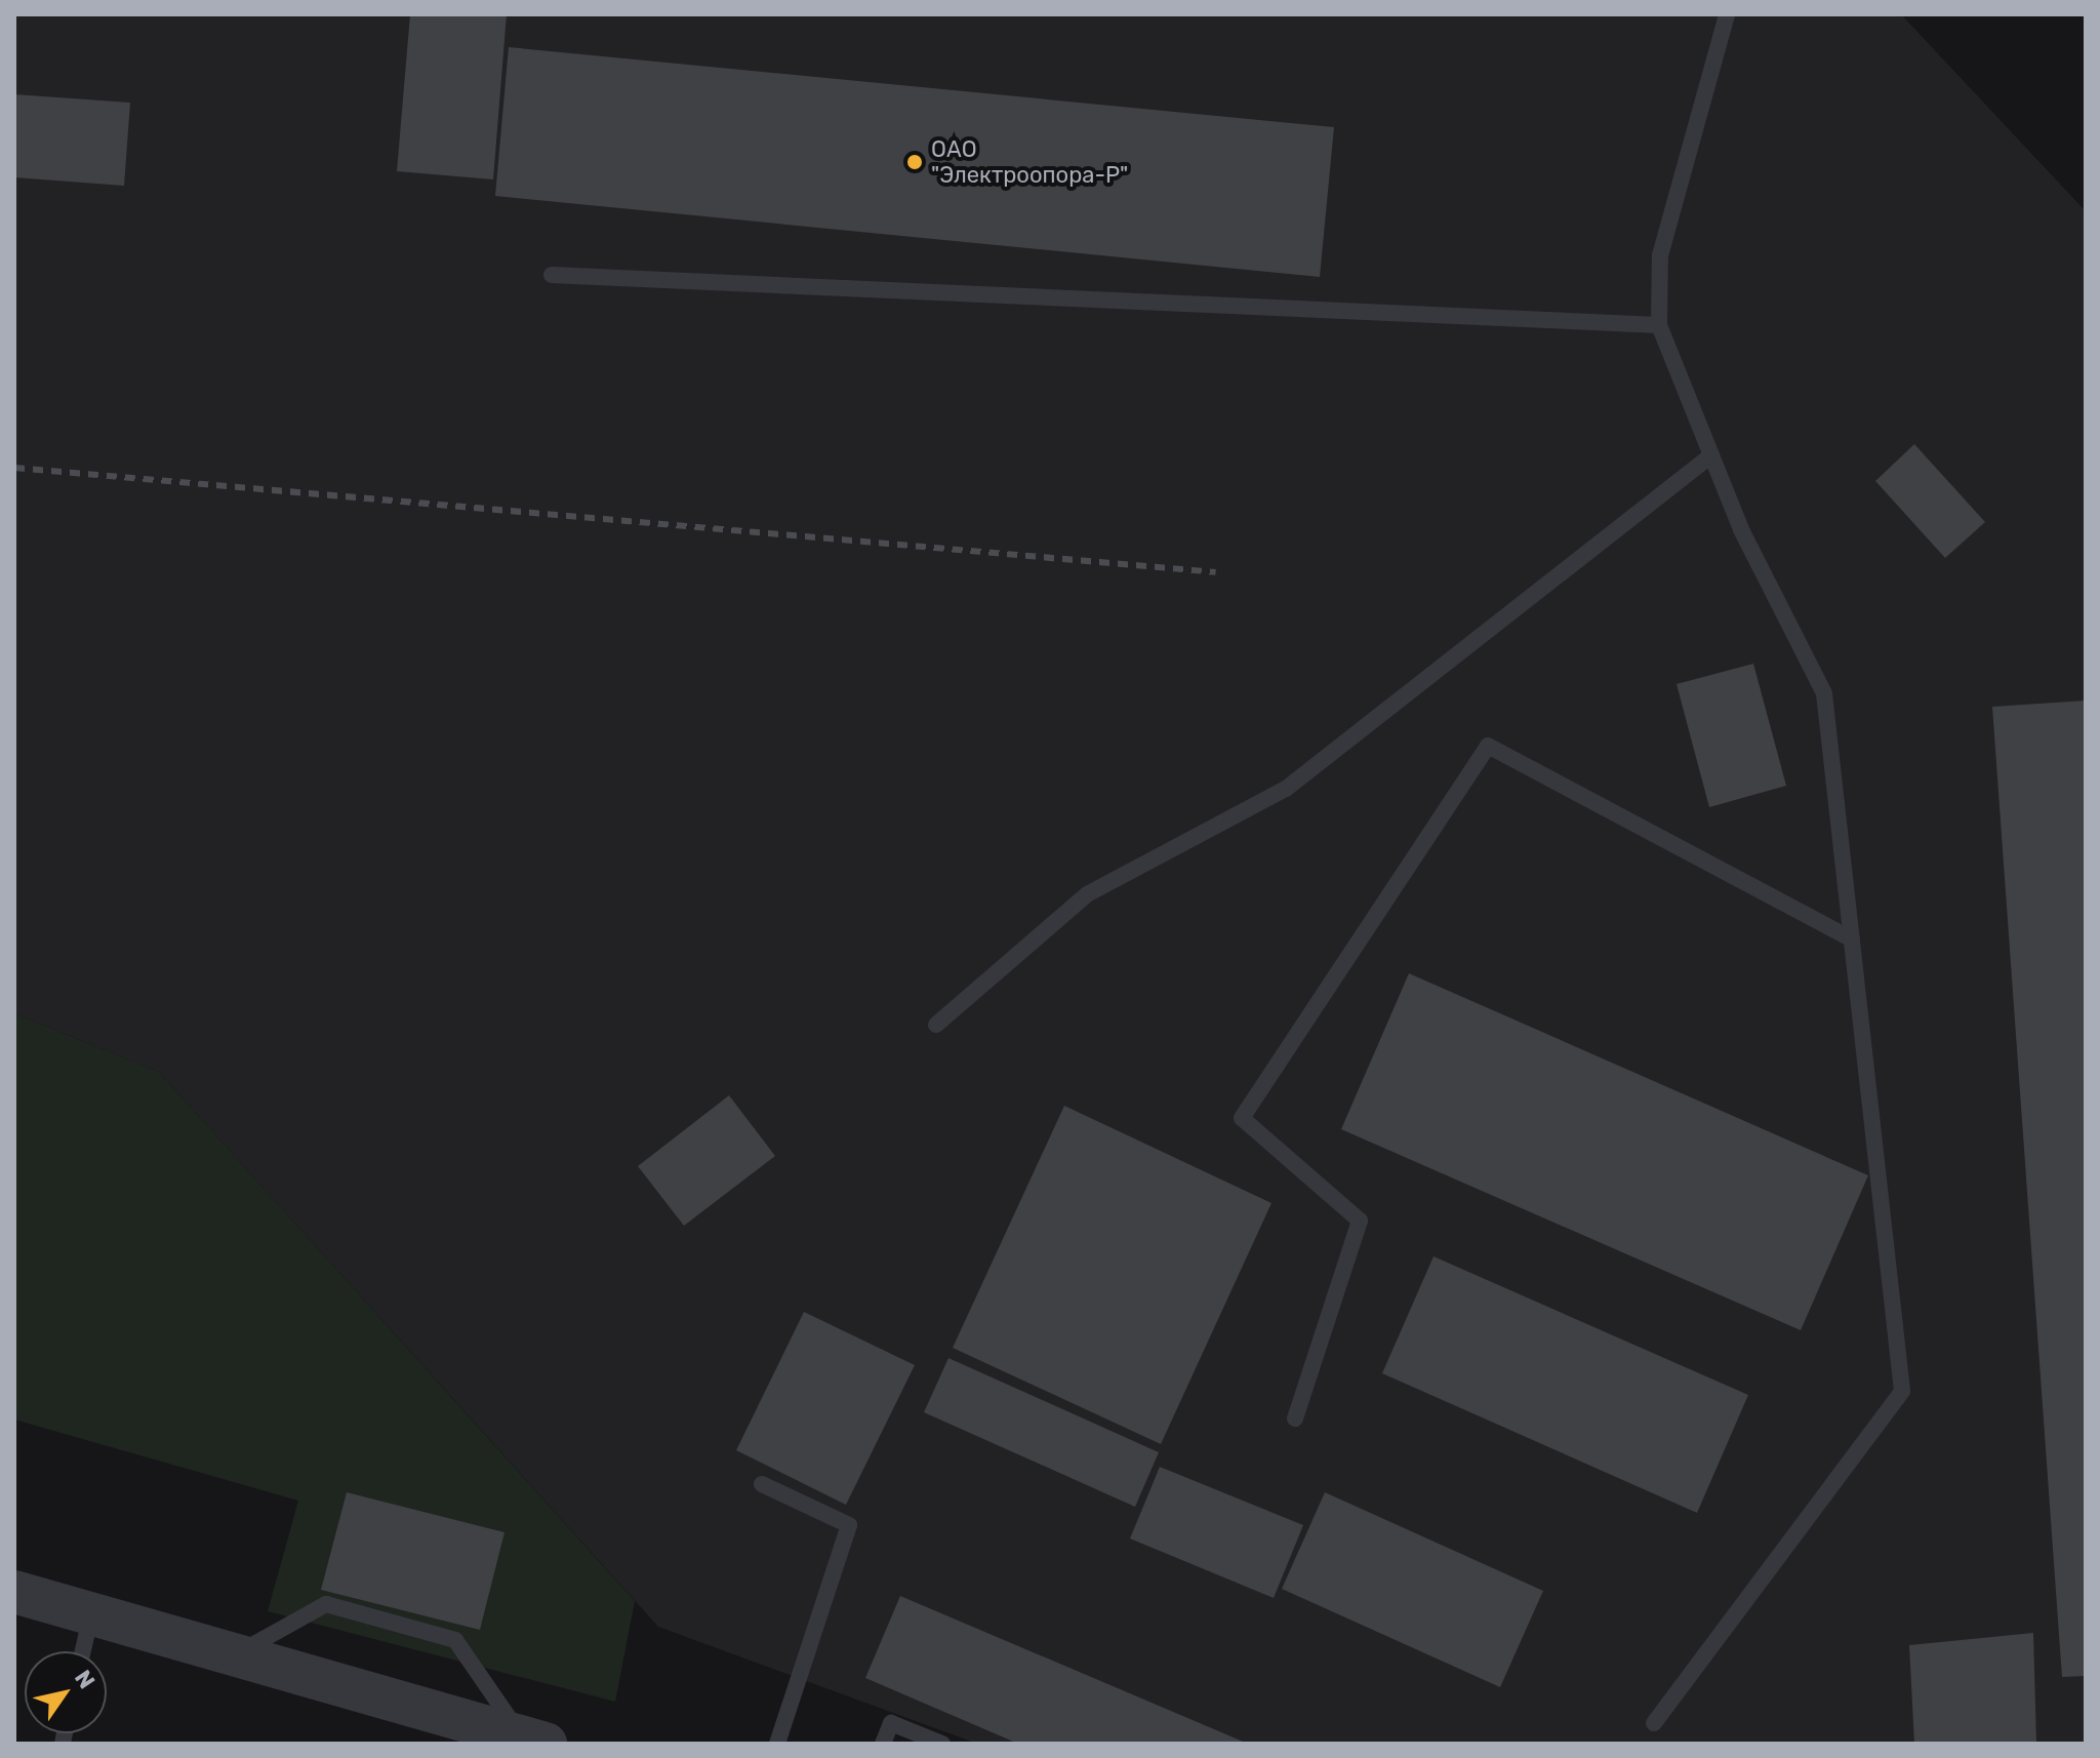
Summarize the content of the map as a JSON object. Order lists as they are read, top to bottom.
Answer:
{
  "places": ["ОАО \"Электроопора-Р\""],
  "north": "top right"
}
